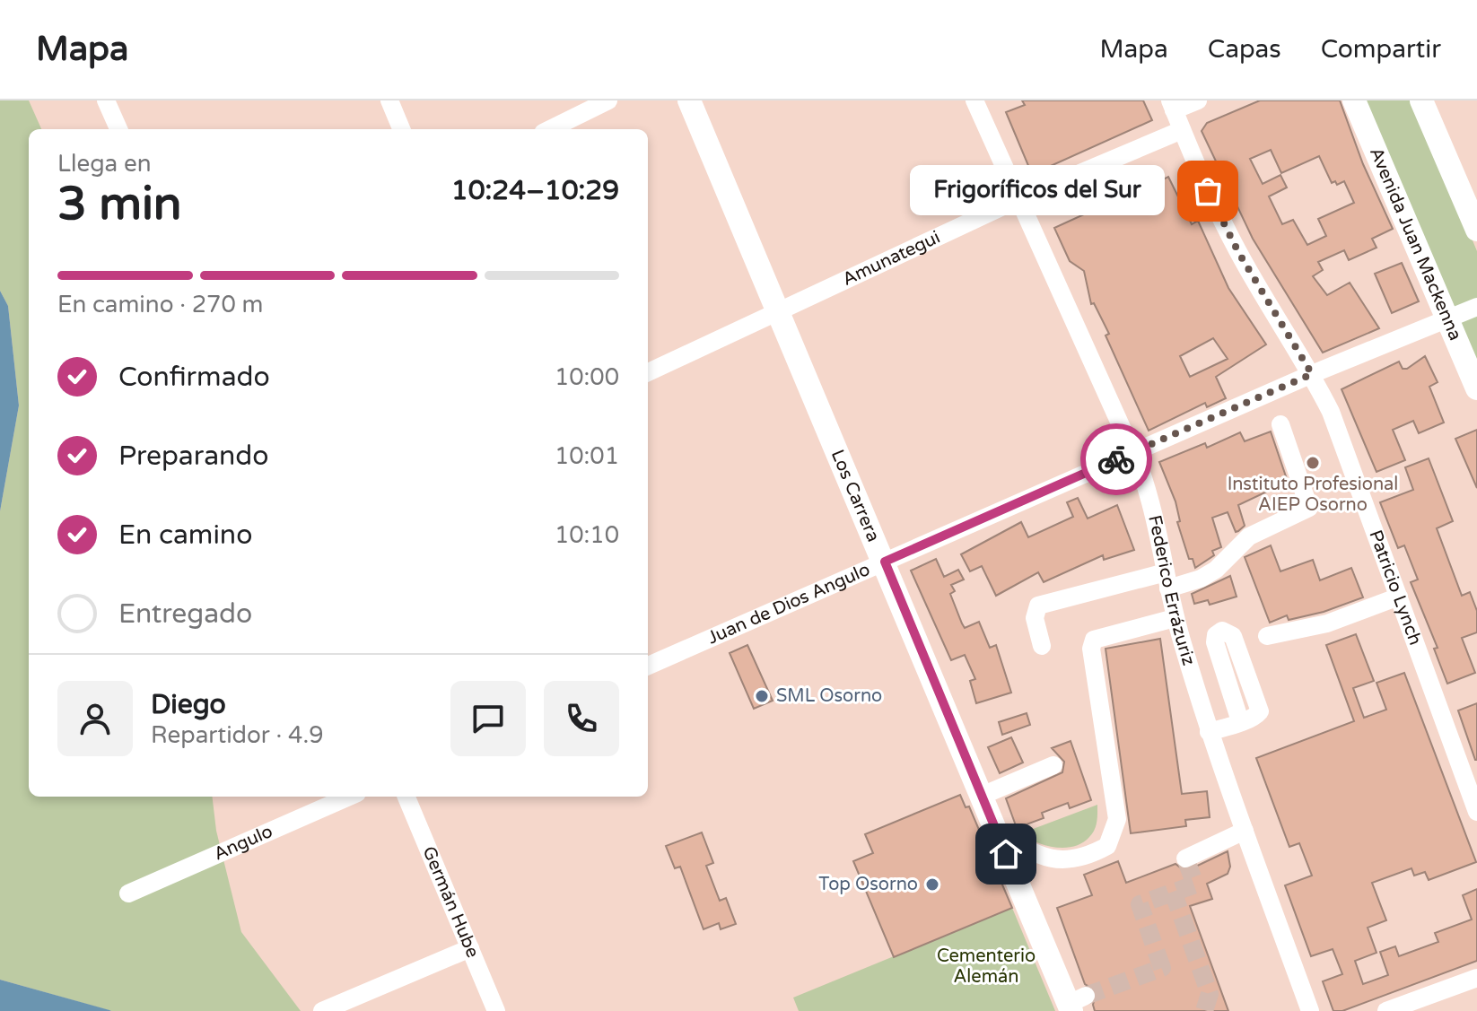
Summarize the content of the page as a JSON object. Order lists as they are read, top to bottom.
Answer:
{
  "streets": {
    "main road": ["Avenida Juan Mackenna", "Los Carrera"],
    "street": [
      "Amunategui",
      "Patricio Lynch",
      "Federico Errázuriz",
      "Juan de Dios Angulo",
      "Angulo",
      "Germán Hube"
    ]
  },
  "crossings": [
    ["Avenida Juan Mackenna", "Juan de Dios Angulo"],
    ["Amunategui", "Los Carrera"],
    ["Amunategui", "Patricio Lynch"],
    ["Amunategui", "Federico Errázuriz"],
    ["Los Carrera", "Juan de Dios Angulo"],
    ["Patricio Lynch", "Juan de Dios Angulo"],
    ["Federico Errázuriz", "Juan de Dios Angulo"]
  ],
  "parks": ["Cementerio Alemán"],
  "places": [
    "Frigoríficos del Sur",
    "Instituto Profesional AIEP Osorno",
    "SML Osorno",
    "Top Osorno"
  ],
  "page": {
    "header": "Mapa",
    "nav": ["Mapa", "Capas", "Compartir"],
    "heading": ["3 min", "Llega en", "10:24–10:29"],
    "panel": ["Diego", "Repartidor · 4.9"],
    "bubble": "Frigoríficos del Sur",
    "bar": "En camino · 270 m",
    "list": [
      ["Confirmado", "10:00"],
      ["Preparando", "10:01"],
      ["En camino", "10:10"],
      "Entregado"
    ]
  }
}
